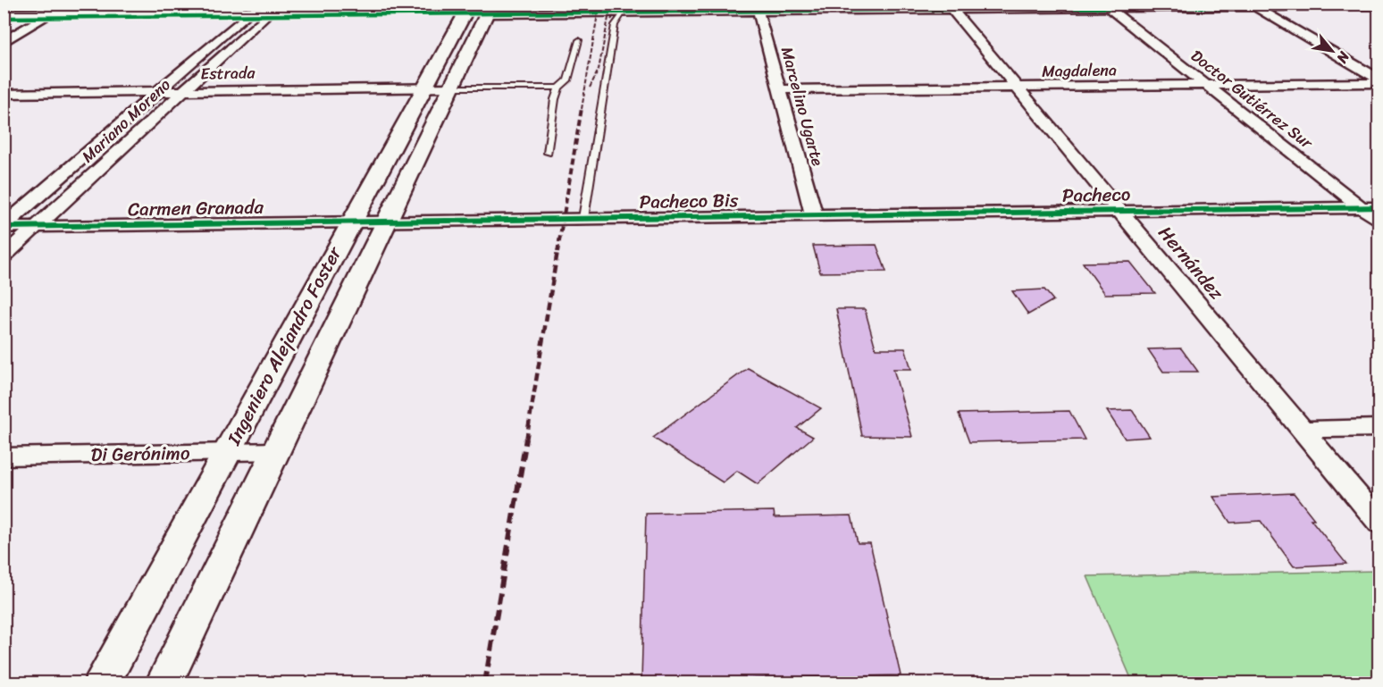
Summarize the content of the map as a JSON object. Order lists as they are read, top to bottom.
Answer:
{
  "streets": {
    "street": [
      "Magdalena",
      "Estrada",
      "Doctor Gutiérrez Sur",
      "Marcelino Ugarte",
      "Mariano Moreno",
      "Pacheco",
      "Pacheco Bis",
      "Carmen Granada",
      "Hernández",
      "Ingeniero Alejandro Foster",
      "Di Gerónimo"
    ]
  },
  "crossings": [
    ["Magdalena", "Doctor Gutiérrez Sur"],
    ["Magdalena", "Marcelino Ugarte"],
    ["Magdalena", "Hernández"],
    ["Estrada", "Mariano Moreno"],
    ["Estrada", "Ingeniero Alejandro Foster"],
    ["Doctor Gutiérrez Sur", "Pacheco"],
    ["Marcelino Ugarte", "Pacheco"],
    ["Marcelino Ugarte", "Pacheco Bis"],
    ["Mariano Moreno", "Carmen Granada"],
    ["Pacheco", "Pacheco Bis"],
    ["Pacheco", "Hernández"],
    ["Pacheco Bis", "Carmen Granada"],
    ["Pacheco Bis", "Ingeniero Alejandro Foster"],
    ["Carmen Granada", "Ingeniero Alejandro Foster"],
    ["Ingeniero Alejandro Foster", "Di Gerónimo"]
  ],
  "north": "bottom right"
}
